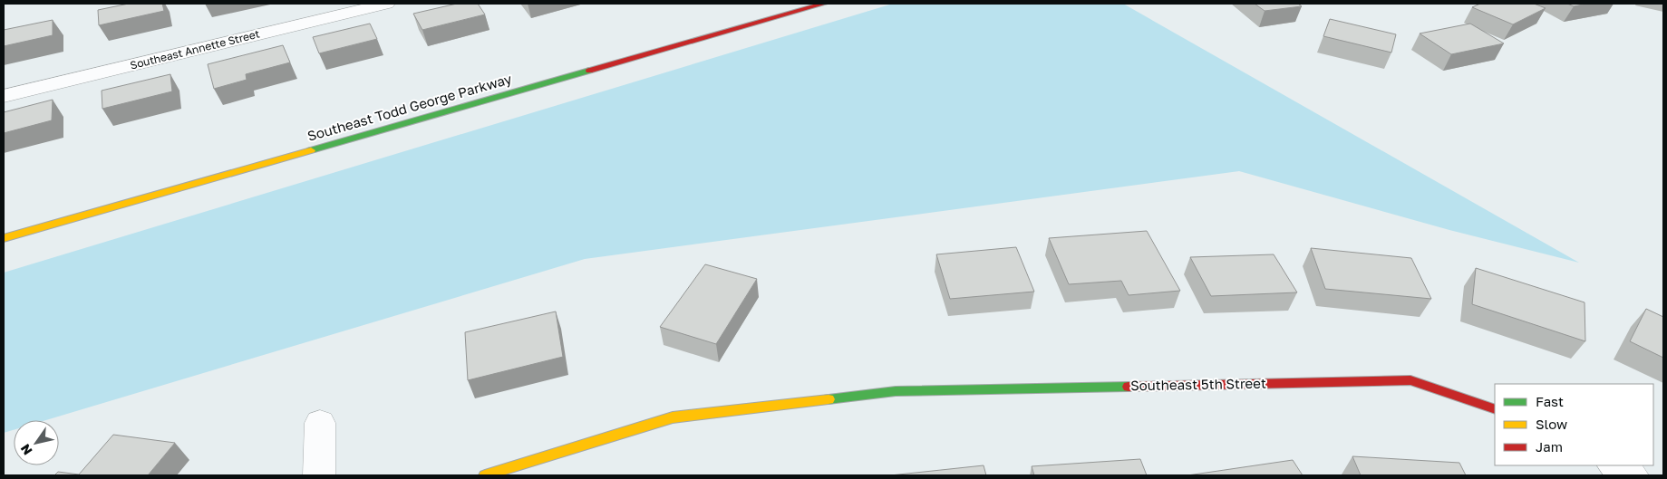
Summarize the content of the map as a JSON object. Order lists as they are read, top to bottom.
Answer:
{
  "streets": {
    "main road": ["Southeast Todd George Parkway", "Southeast 5th Street"],
    "street": ["Southeast Annette Street"]
  },
  "legend": ["Fast", "Slow", "Jam"],
  "north": "bottom left"
}
